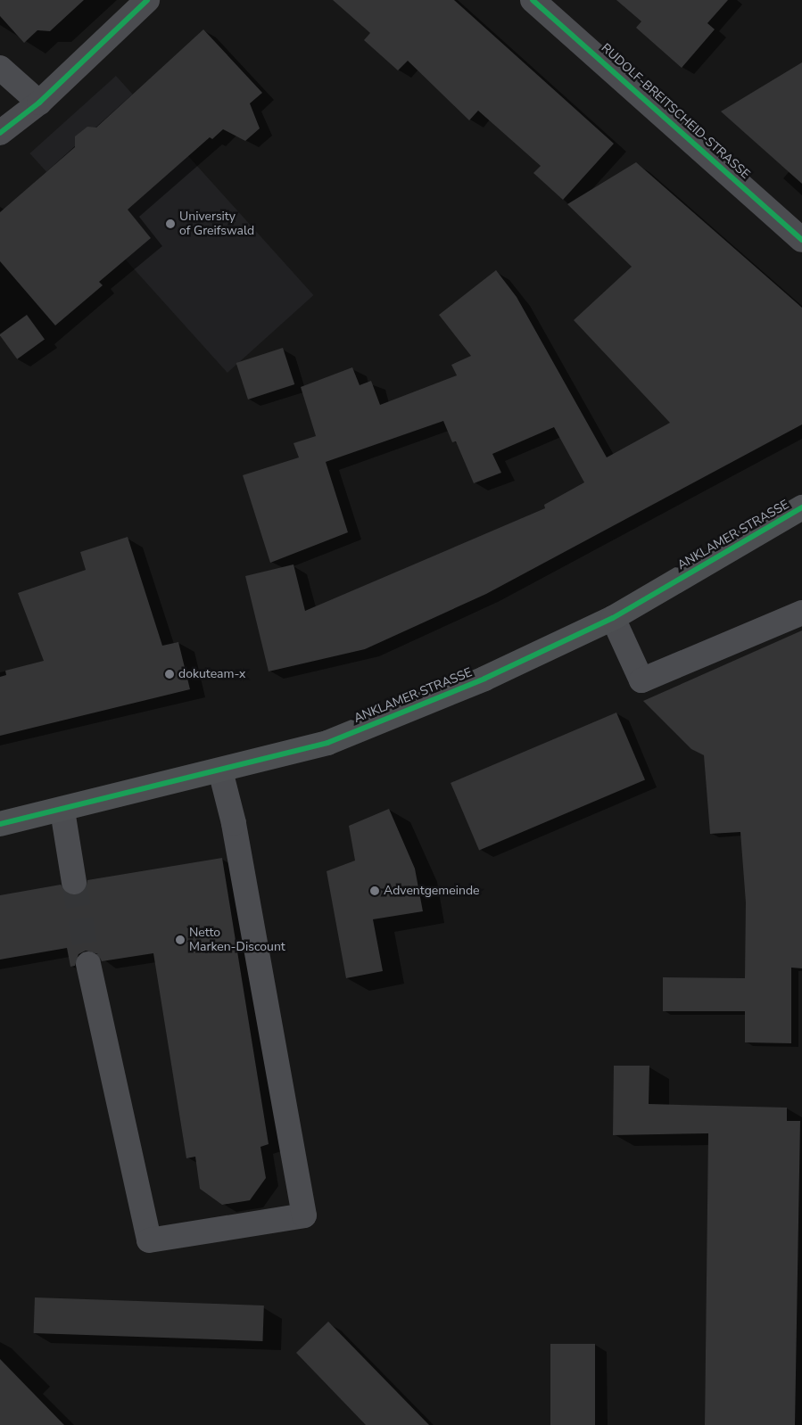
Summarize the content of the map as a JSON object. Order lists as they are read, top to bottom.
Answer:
{
  "streets": {
    "main road": ["ANKLAMER STRASSE"],
    "street": ["RUDOLF-BREITSCHEID-STRASSE"]
  },
  "places": [
    "University of Greifswald",
    "dokuteam-x",
    "Adventgemeinde",
    "Netto Marken-Discount"
  ]
}
